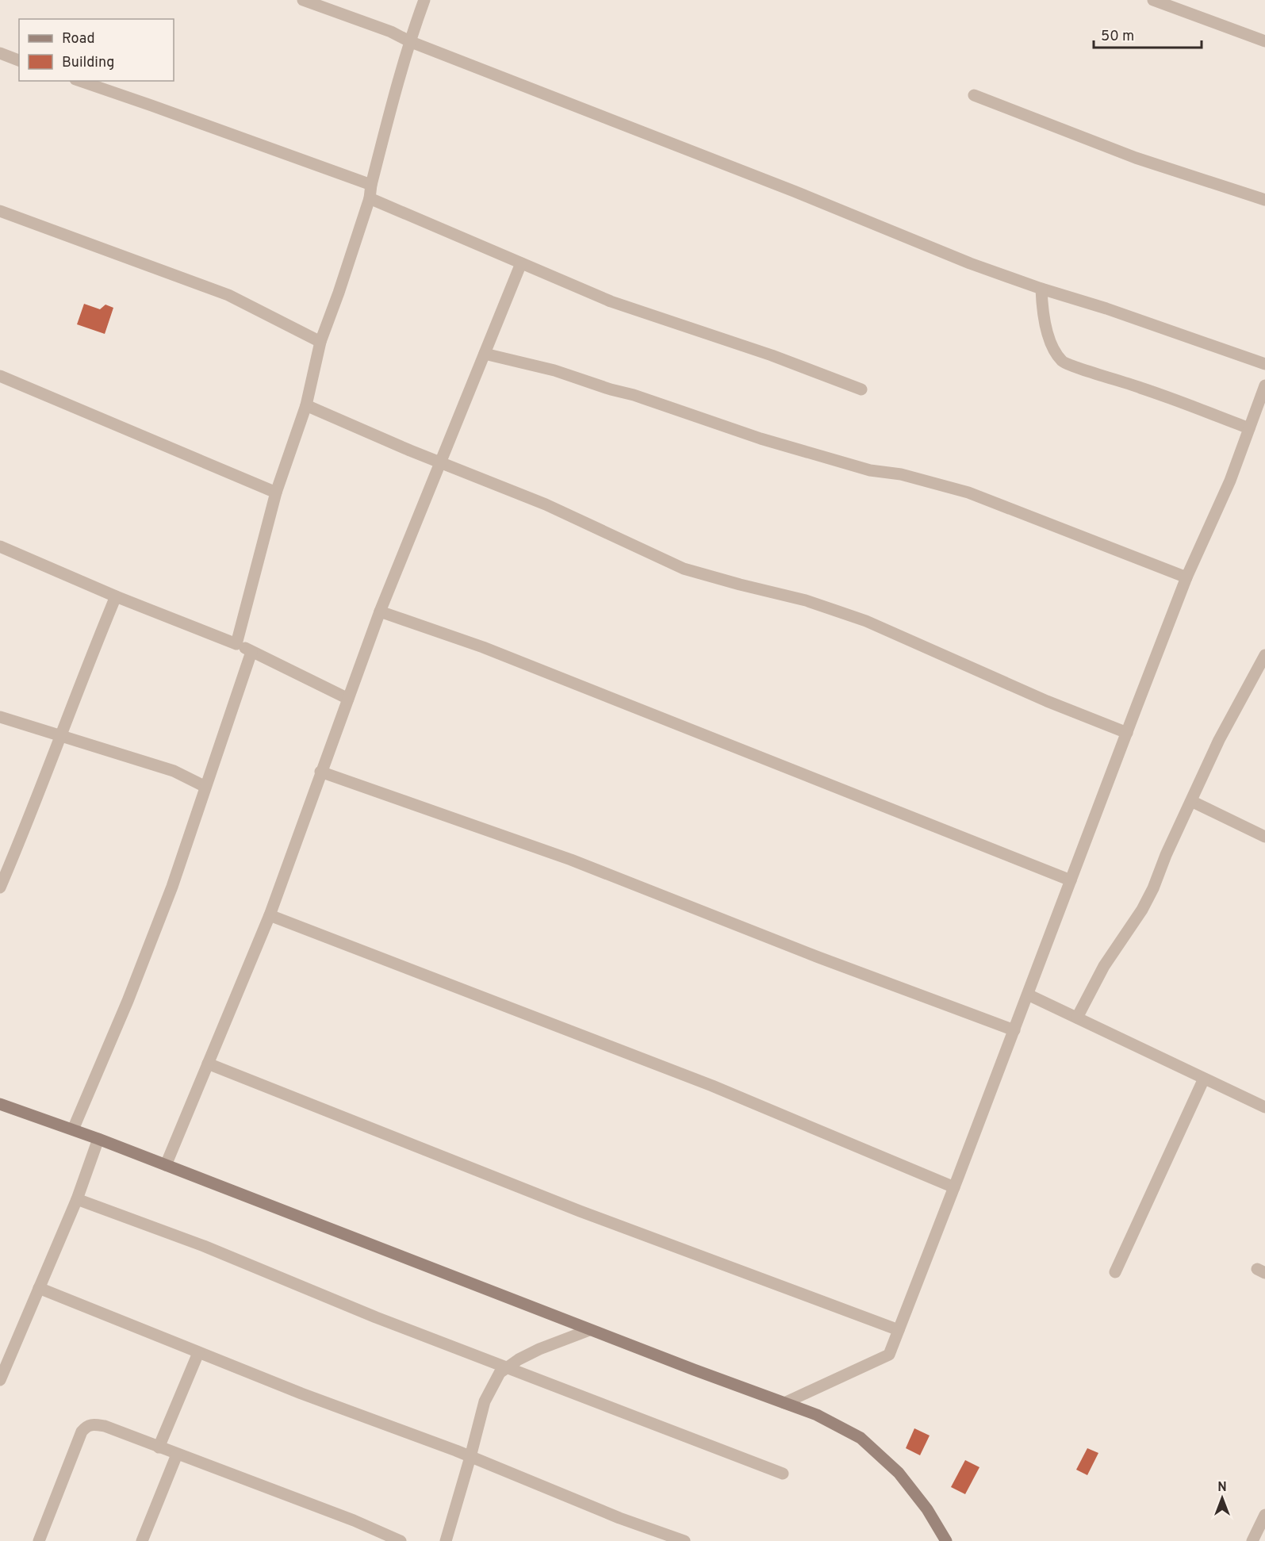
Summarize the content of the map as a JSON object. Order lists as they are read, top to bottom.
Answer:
{
  "legend": ["Road", "Building"],
  "scale_bar": "50 m",
  "north": "top"
}
